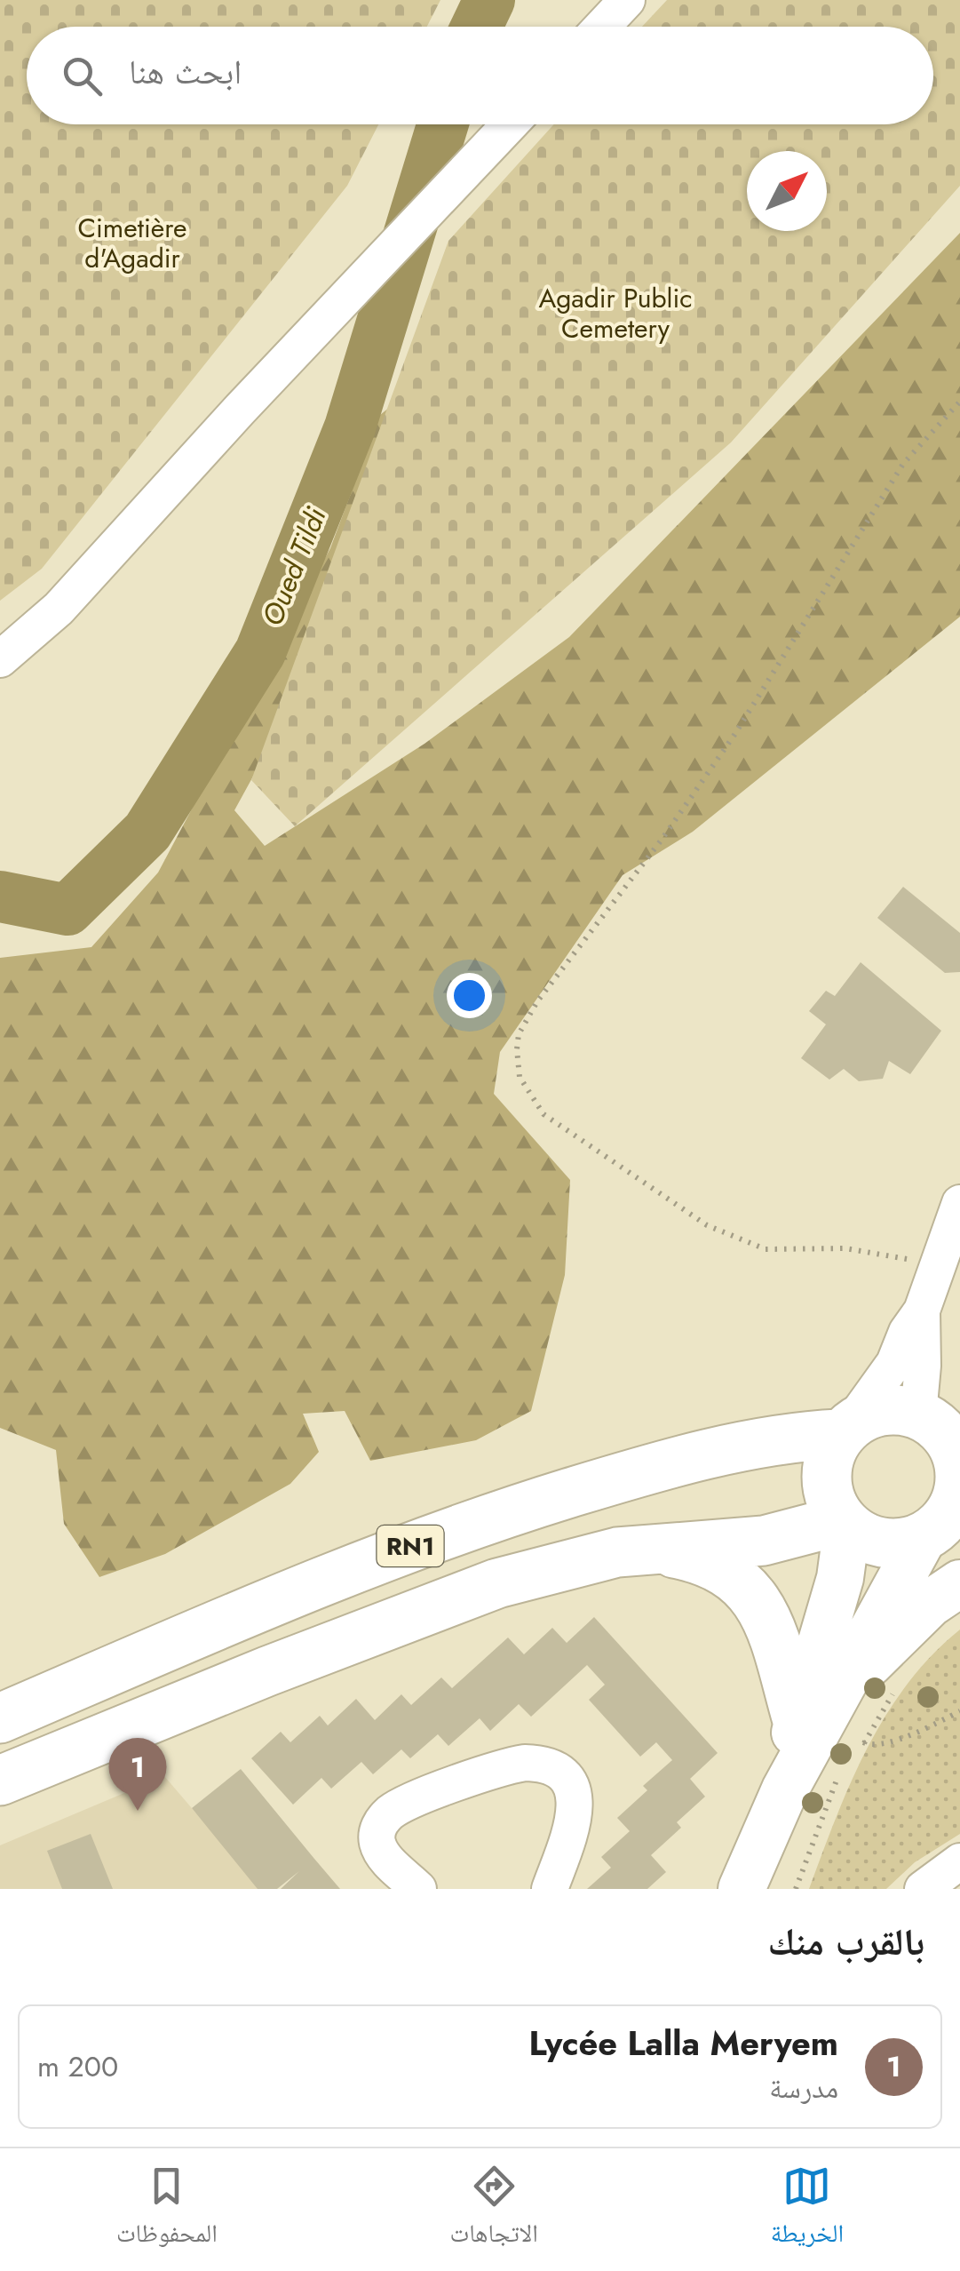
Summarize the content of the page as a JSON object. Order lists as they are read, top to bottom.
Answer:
{
  "streets": {
    "highway": ["RN1"]
  },
  "water": ["Oued Tildi"],
  "parks": ["Cimetière d'Agadir", "Agadir Public Cemetery"],
  "north": "top right",
  "page": {
    "search": "ابحث هنا",
    "pins": "1",
    "heading": "بالقرب منك",
    "list": [
      {
        "mark": "1",
        "name": "Lycée Lalla Meryem",
        "note": "مدرسة",
        "value": "200 m"
      }
    ],
    "nav": ["الخريطة", "الاتجاهات", "المحفوظات"]
  }
}
